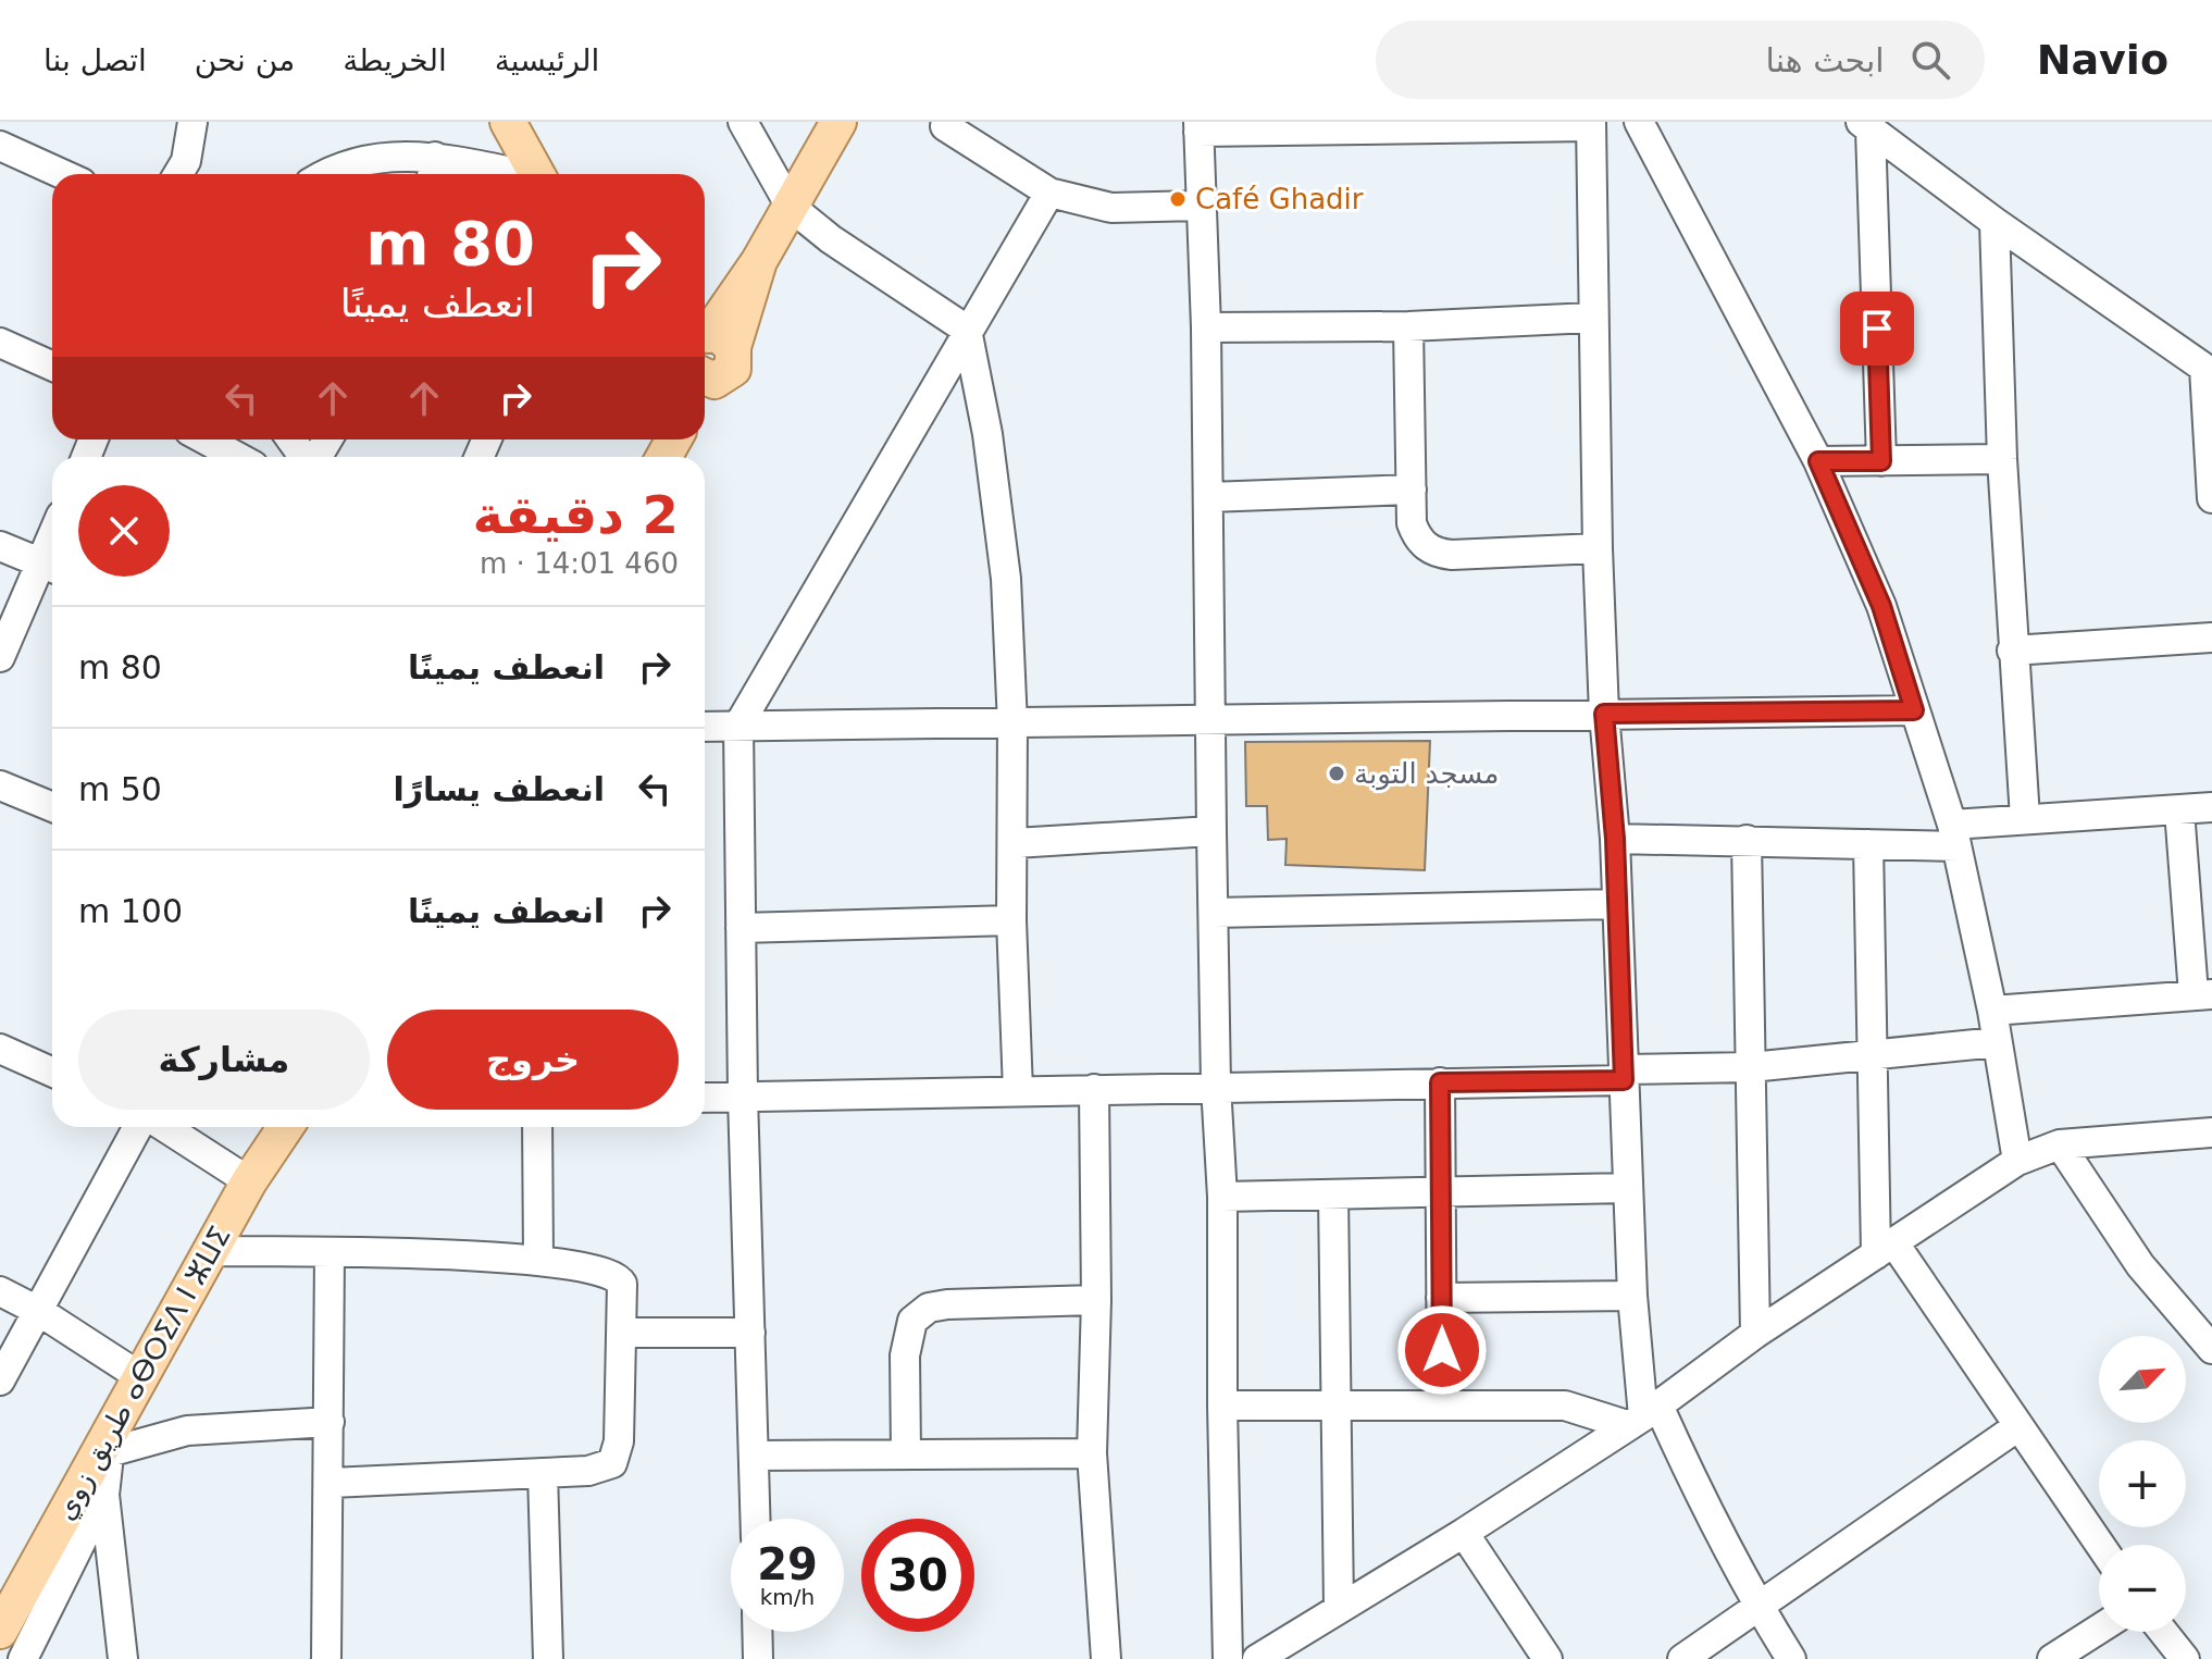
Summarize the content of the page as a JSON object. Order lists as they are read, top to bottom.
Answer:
{
  "streets": {
    "main road": ["طريق زوي ⴰⴱⵔⵉⴷ ⵏ ⵣⵡⵉ"]
  },
  "places": ["Café Ghadir", "مسجد التوبة"],
  "north": "top right",
  "page": {
    "header": "Navio",
    "search": "ابحث هنا",
    "nav": [
      "الرئيسية",
      "الخريطة",
      "من نحن",
      "اتصل بنا"
    ],
    "turn": ["80 m", "انعطف يمينًا"],
    "heading": ["2 دقيقة", "460 m · 14:01"],
    "list": [
      {
        "name": "انعطف يمينًا",
        "value": "80 m"
      },
      {
        "name": "انعطف يسارًا",
        "value": "50 m"
      },
      {
        "name": "انعطف يمينًا",
        "value": "100 m"
      }
    ],
    "buttons": ["خروج", "مشاركة"],
    "map_buttons": ["+", "−"],
    "speed": "29 km/h",
    "limit": "30"
  }
}
